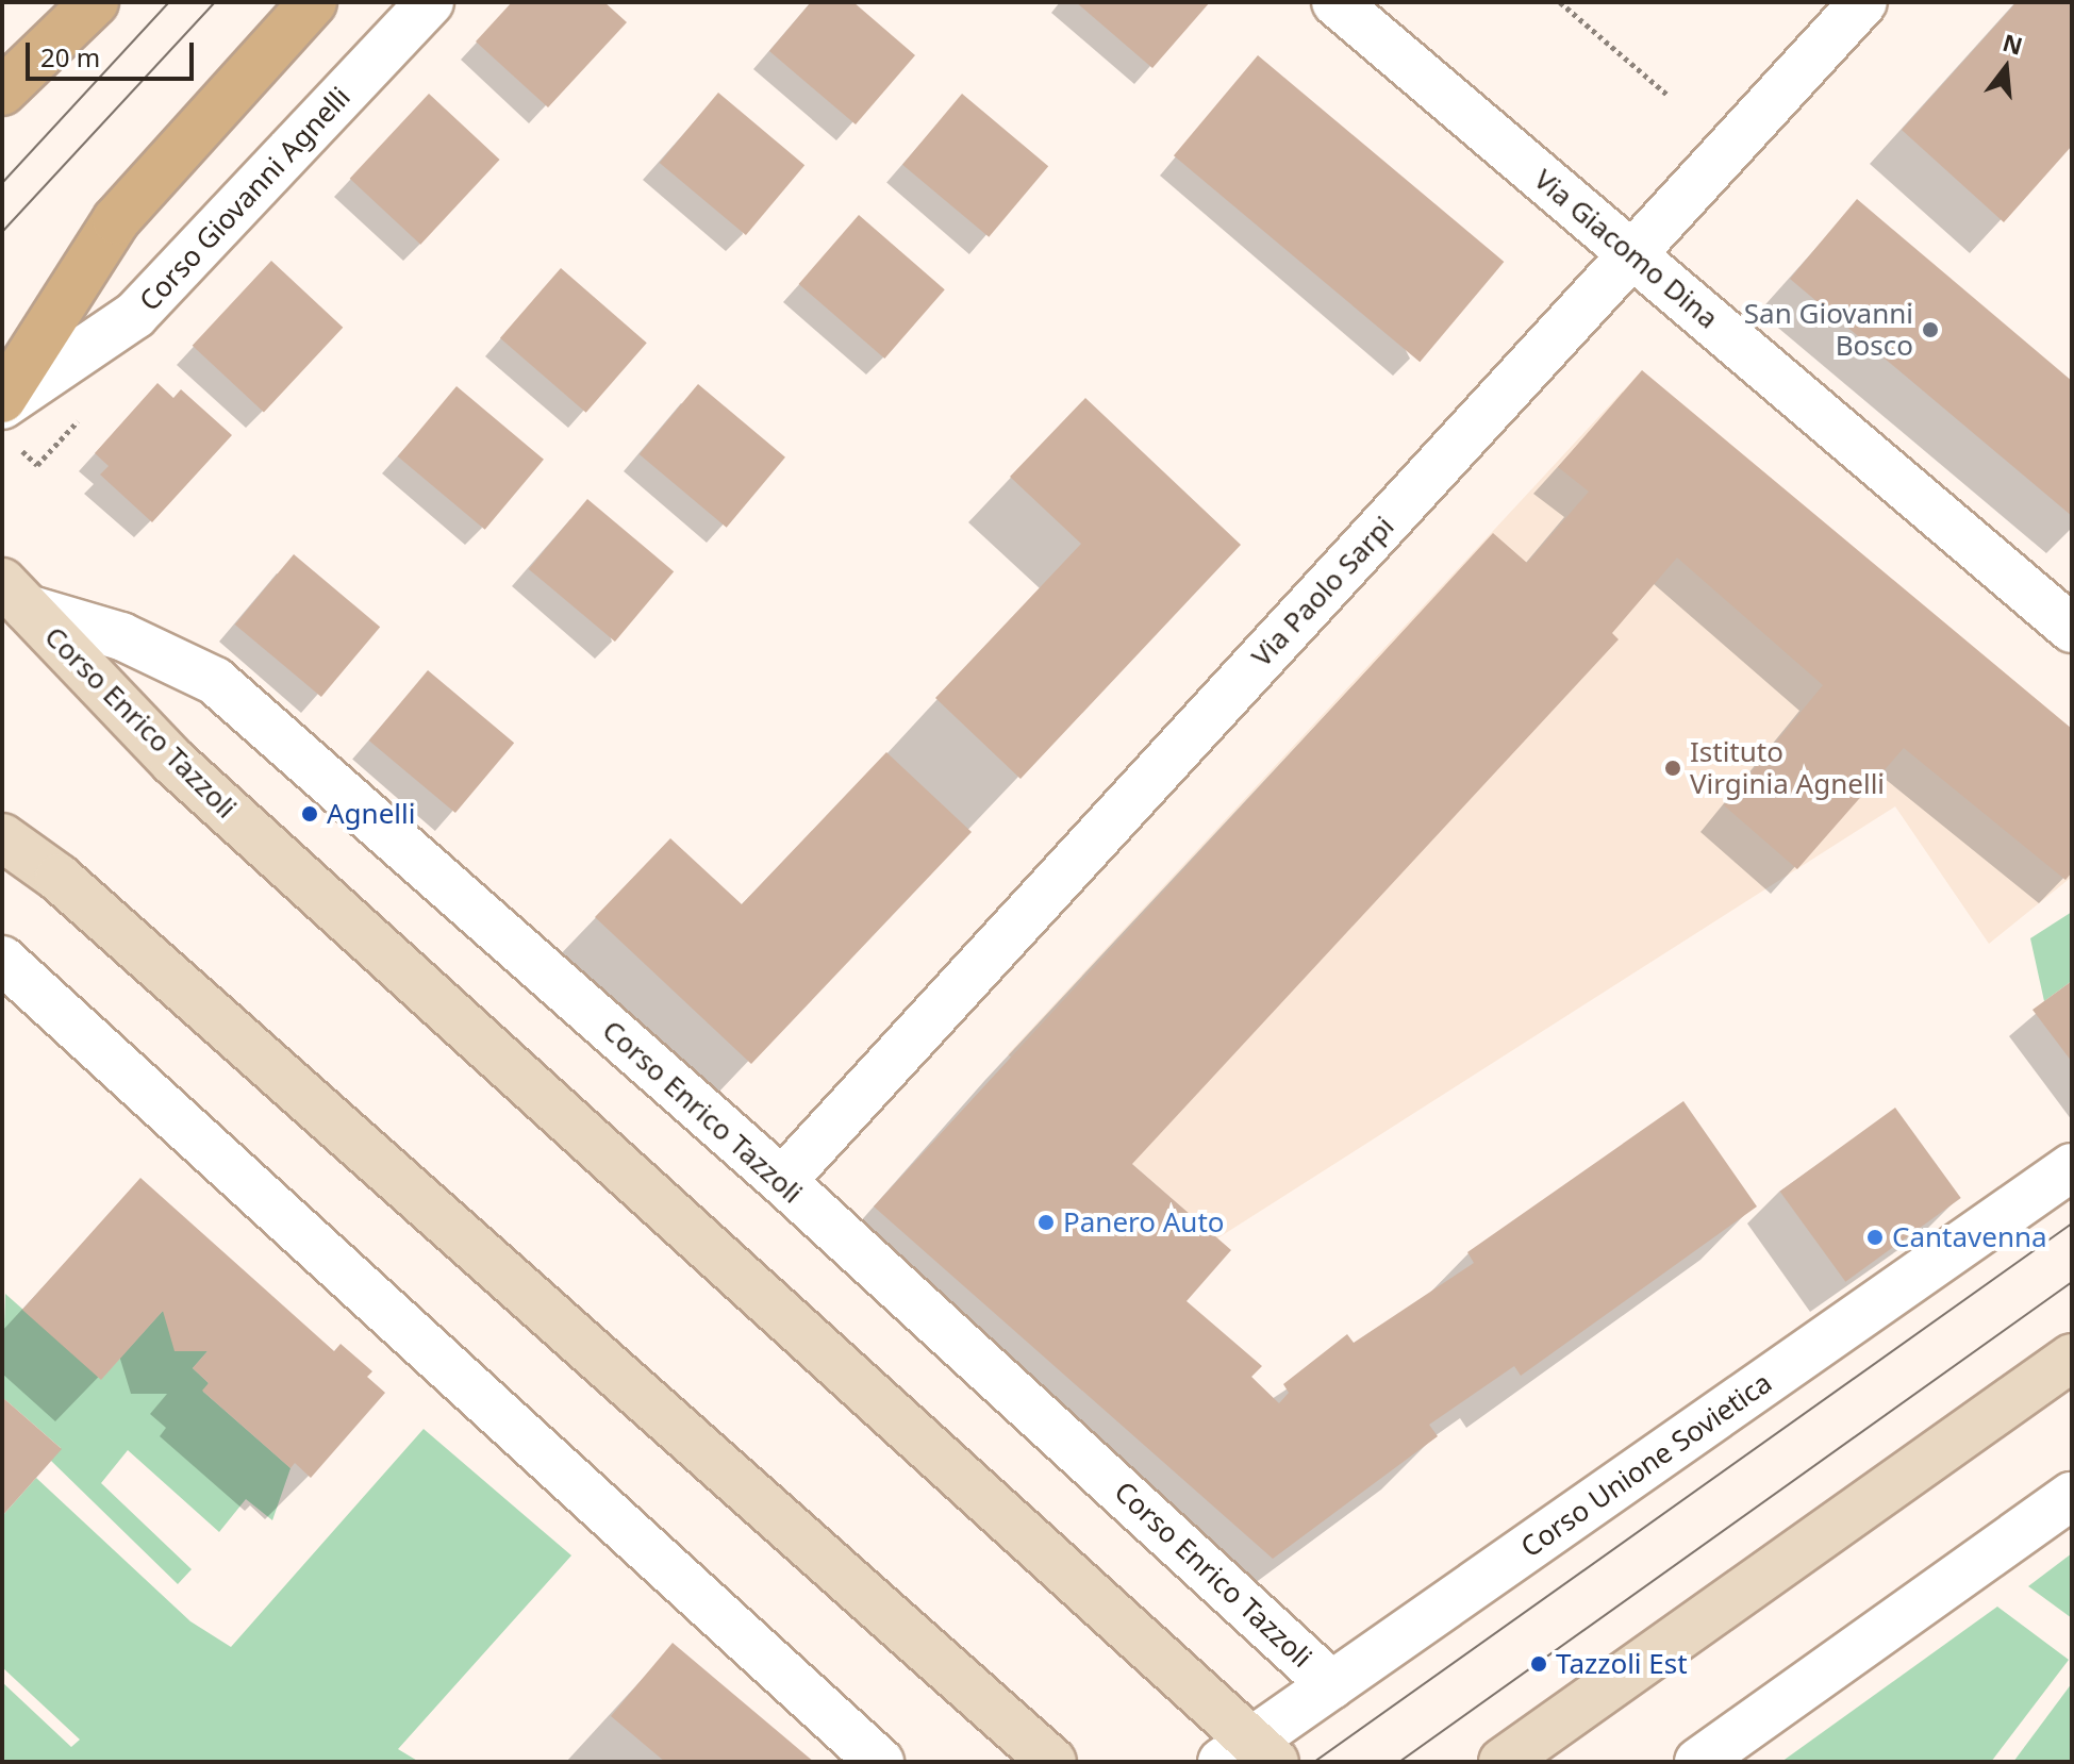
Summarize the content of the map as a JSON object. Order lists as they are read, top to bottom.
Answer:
{
  "streets": {
    "main road": ["Corso Giovanni Agnelli"],
    "street": [
      "Via Giacomo Dina",
      "Via Paolo Sarpi",
      "Corso Enrico Tazzoli",
      "Corso Unione Sovietica"
    ]
  },
  "crossings": [
    ["Via Giacomo Dina", "Via Paolo Sarpi"],
    ["Via Paolo Sarpi", "Corso Enrico Tazzoli"],
    ["Corso Enrico Tazzoli", "Corso Unione Sovietica"]
  ],
  "places": [
    "San Giovanni Bosco",
    "Istituto Virginia Agnelli",
    "Agnelli",
    "Panero Auto",
    "Cantavenna",
    "Tazzoli Est"
  ],
  "scale_bar": "20 m",
  "north": "top"
}
